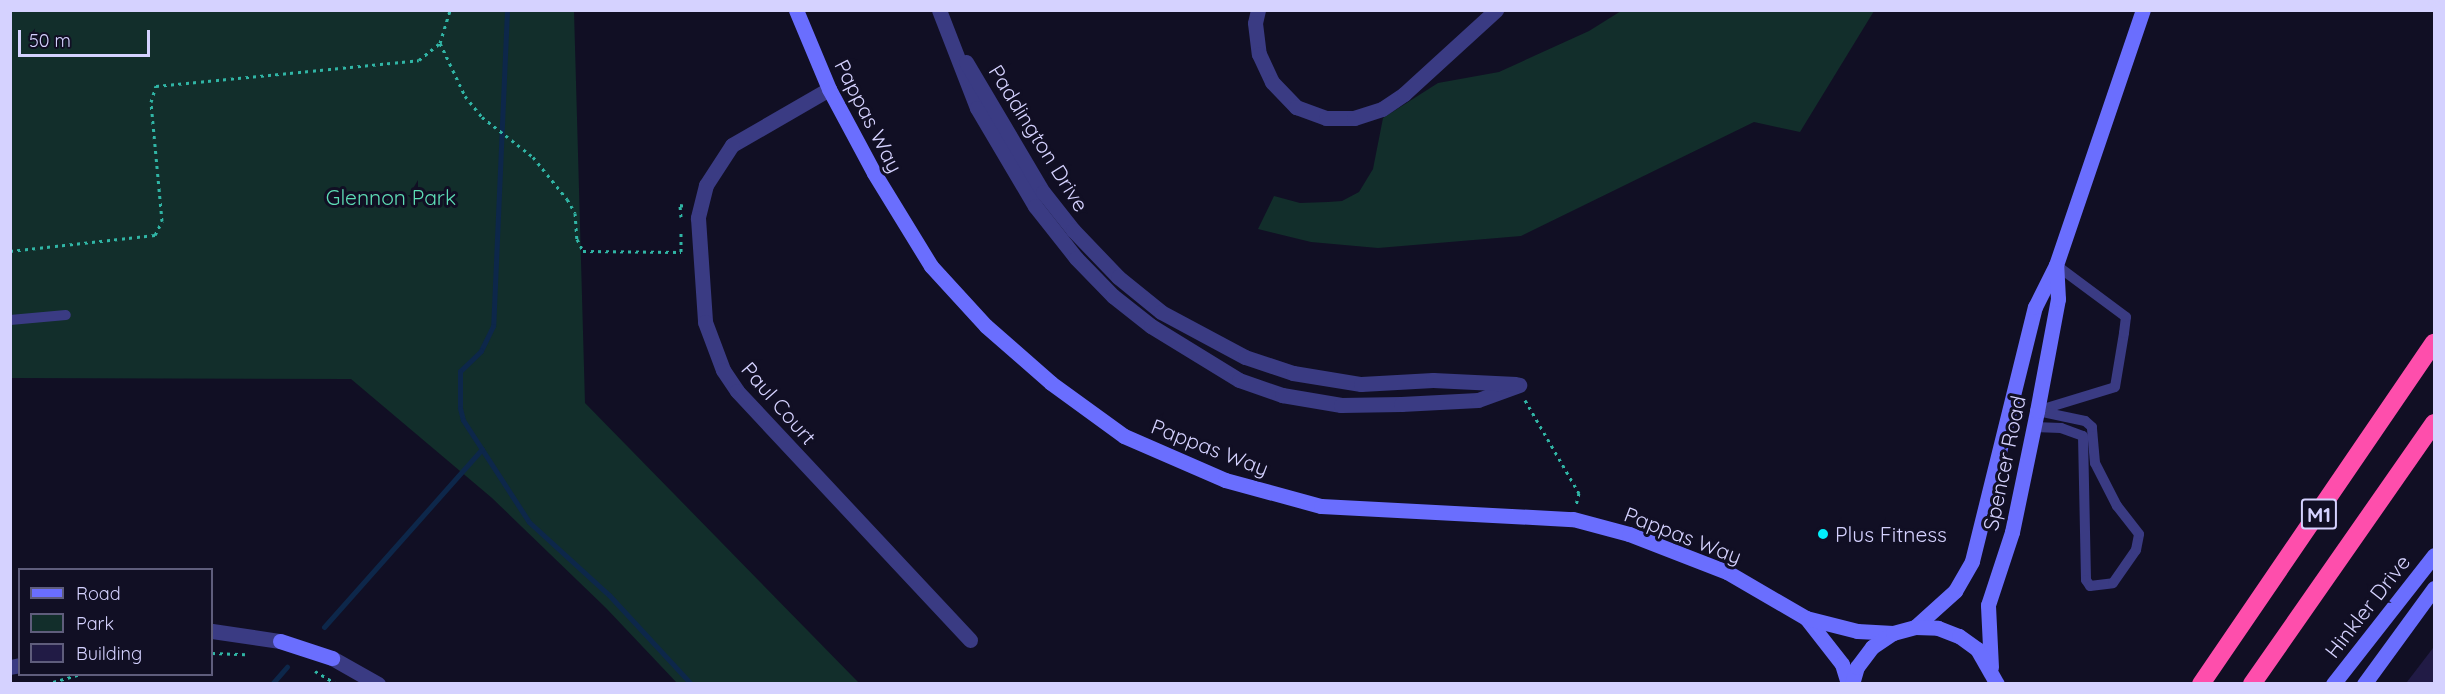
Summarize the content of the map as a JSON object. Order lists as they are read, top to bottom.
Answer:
{
  "streets": {
    "highway": ["M1"],
    "street": [
      "Pappas Way",
      "Paddington Drive",
      "Paul Court",
      "Spencer Road",
      "Hinkler Drive"
    ]
  },
  "crossings": [
    ["Pappas Way", "Paul Court"]
  ],
  "parks": ["Glennon Park"],
  "places": ["Plus Fitness"],
  "legend": ["Road", "Park", "Building"],
  "scale_bar": "50 m"
}
